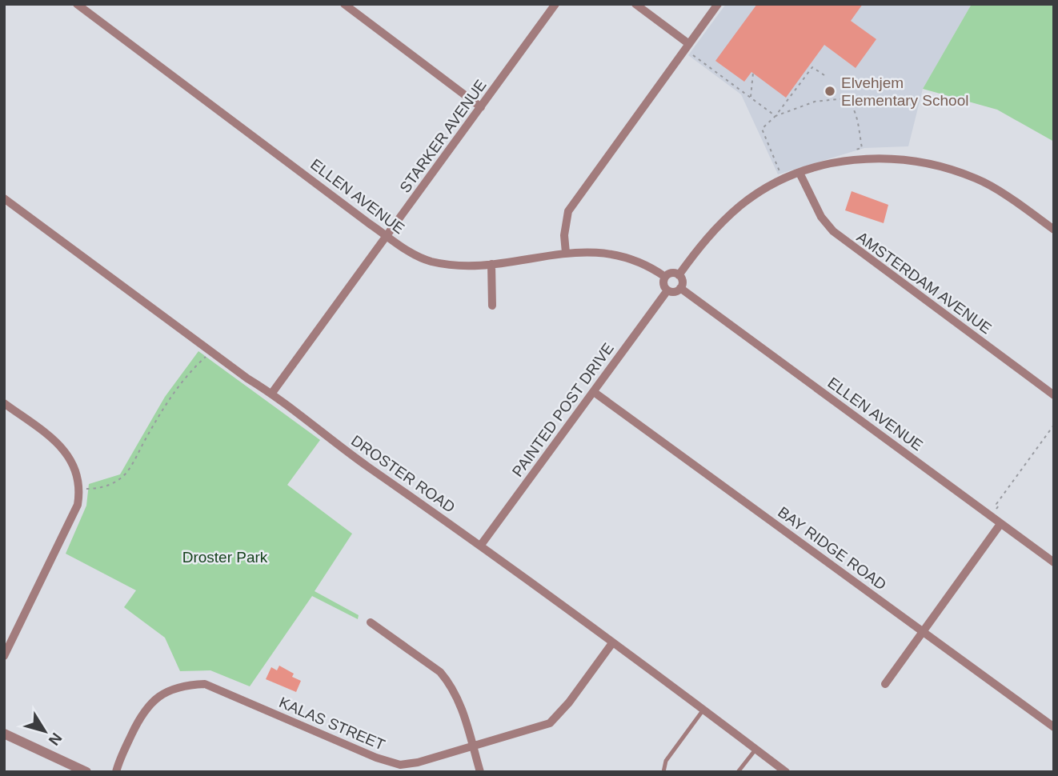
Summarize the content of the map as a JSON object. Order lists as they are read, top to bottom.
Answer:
{
  "streets": {
    "street": [
      "STARKER AVENUE",
      "ELLEN AVENUE",
      "AMSTERDAM AVENUE",
      "PAINTED POST DRIVE",
      "DROSTER ROAD",
      "BAY RIDGE ROAD",
      "KALAS STREET"
    ]
  },
  "crossings": [
    ["STARKER AVENUE", "ELLEN AVENUE"],
    ["STARKER AVENUE", "DROSTER ROAD"],
    ["ELLEN AVENUE", "PAINTED POST DRIVE"],
    ["PAINTED POST DRIVE", "DROSTER ROAD"],
    ["PAINTED POST DRIVE", "BAY RIDGE ROAD"],
    ["DROSTER ROAD", "KALAS STREET"]
  ],
  "parks": ["Droster Park"],
  "places": ["Elvehjem Elementary School"],
  "north": "bottom right"
}
